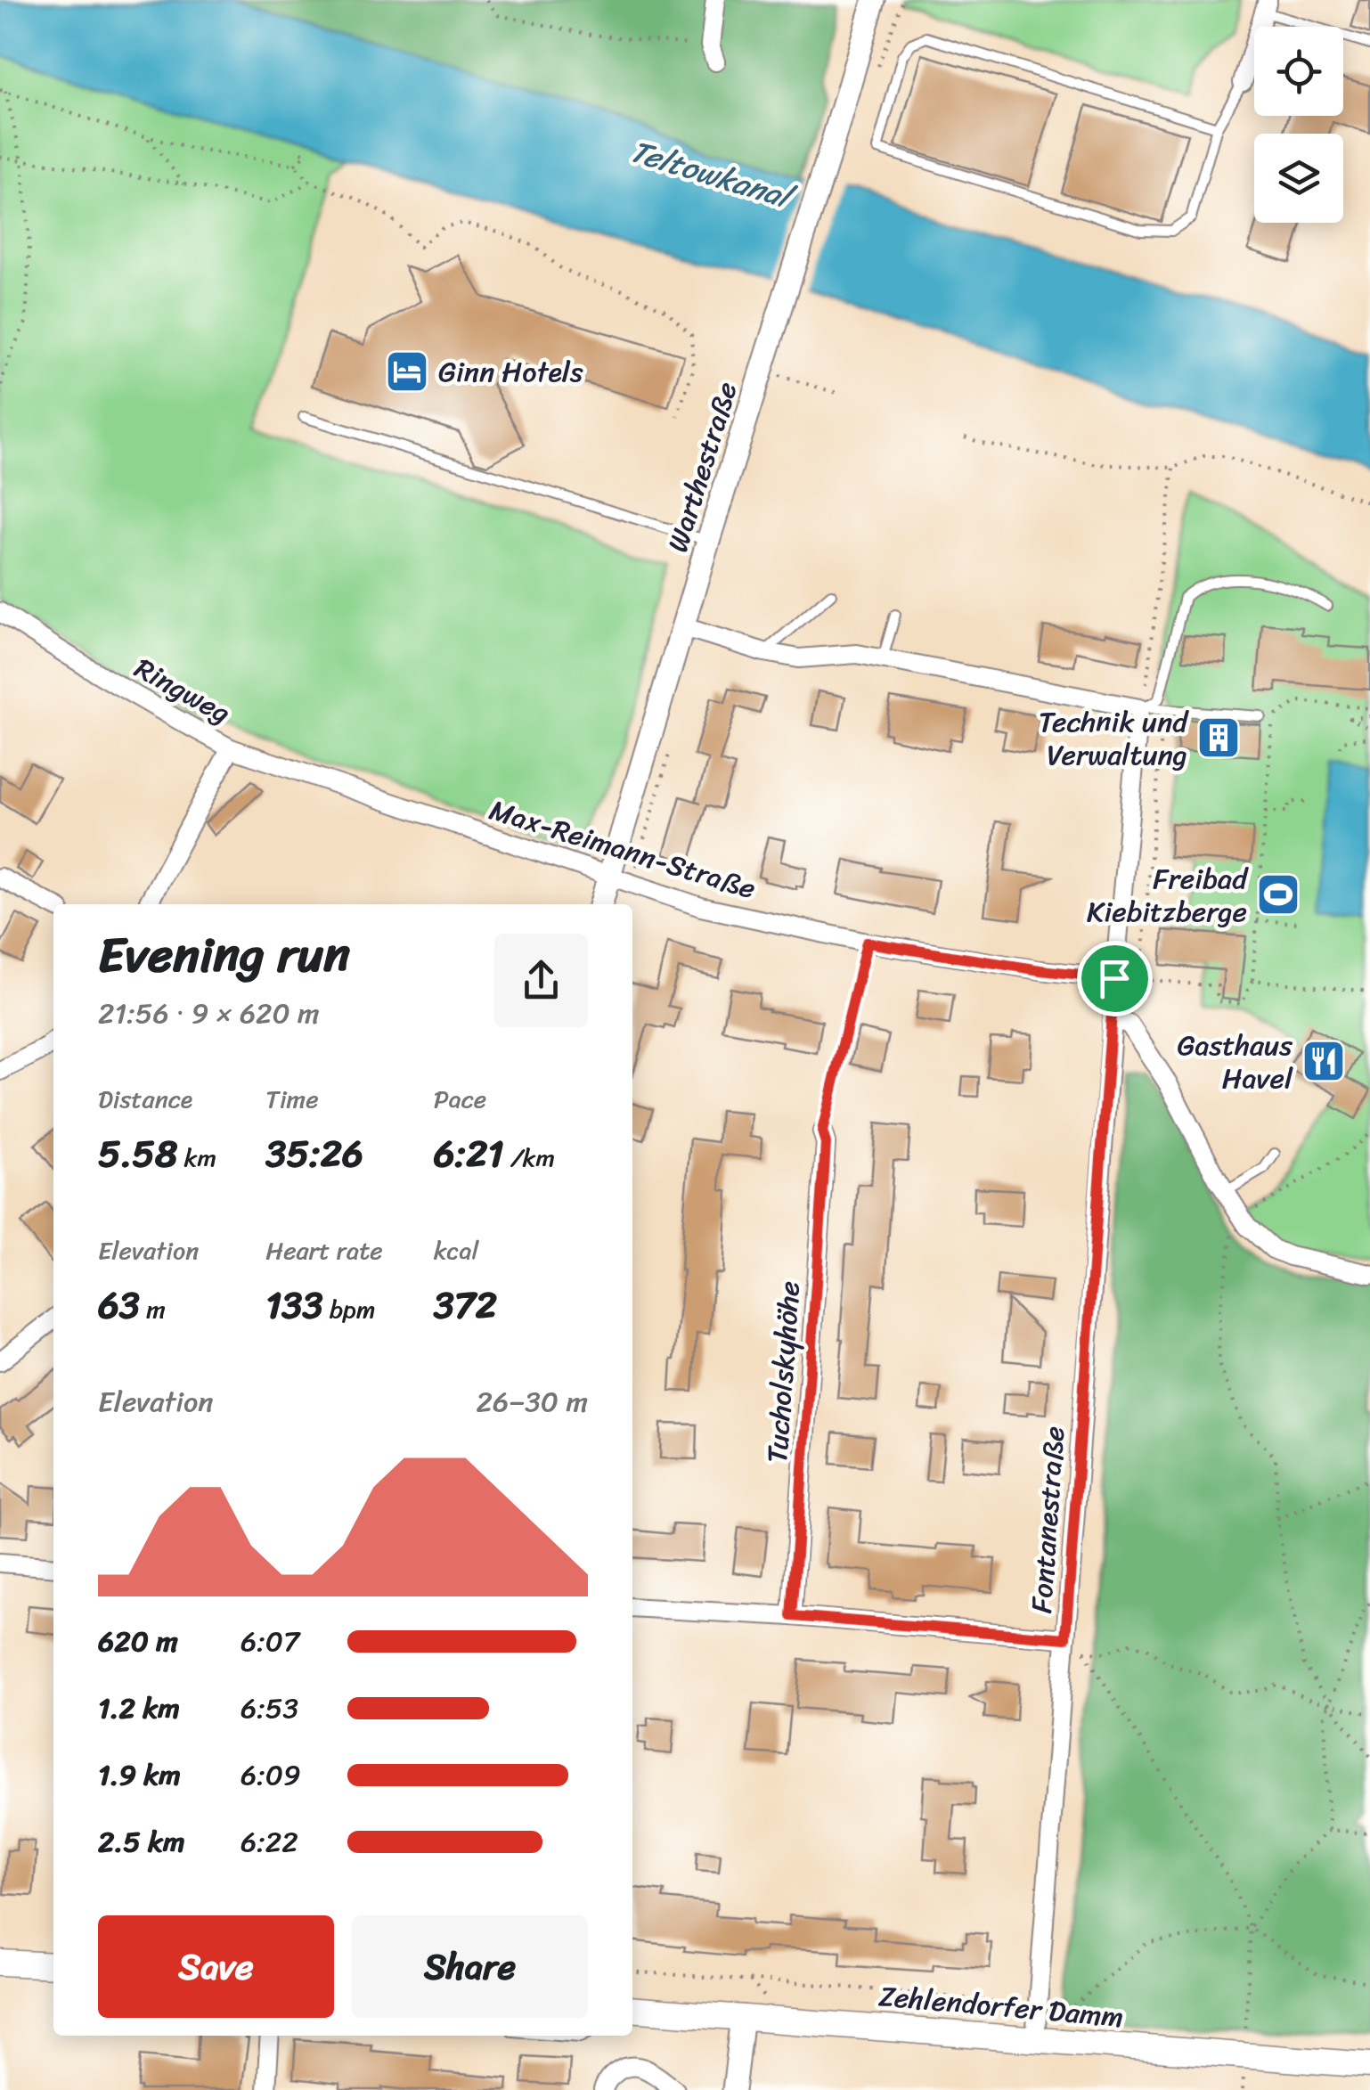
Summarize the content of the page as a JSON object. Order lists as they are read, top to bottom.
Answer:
{
  "streets": {
    "main road": ["Zehlendorfer Damm"],
    "street": [
      "Warthestraße",
      "Ringweg",
      "Max-Reimann-Straße",
      "Tucholskyhöhe",
      "Fontanestraße"
    ]
  },
  "crossings": [
    ["Warthestraße", "Max-Reimann-Straße"],
    ["Ringweg", "Max-Reimann-Straße"],
    ["Max-Reimann-Straße", "Fontanestraße"],
    ["Fontanestraße", "Zehlendorfer Damm"]
  ],
  "water": ["Teltowkanal"],
  "places": {
    "hotel": ["Ginn Hotels"],
    "building": ["Technik und Verwaltung"],
    "sports": ["Freibad Kiebitzberge"],
    "restaurant": ["Gasthaus Havel"]
  },
  "page": {
    "heading": ["Evening run", "21:56 · 9 × 620 m"],
    "stats": [
      ["Distance", "5.58 km"],
      ["Time", "35:26"],
      ["Pace", "6:21 /km"],
      ["Elevation", "63 m"],
      ["Heart rate", "133 bpm"],
      ["kcal", "372"]
    ],
    "chart": ["Elevation", "26–30 m"],
    "list": [
      {
        "name": "620 m",
        "note": "6:07"
      },
      {
        "name": "1.2 km",
        "note": "6:53"
      },
      {
        "name": "1.9 km",
        "note": "6:09"
      },
      {
        "name": "2.5 km",
        "note": "6:22"
      }
    ],
    "buttons": ["Save", "Share"]
  }
}
